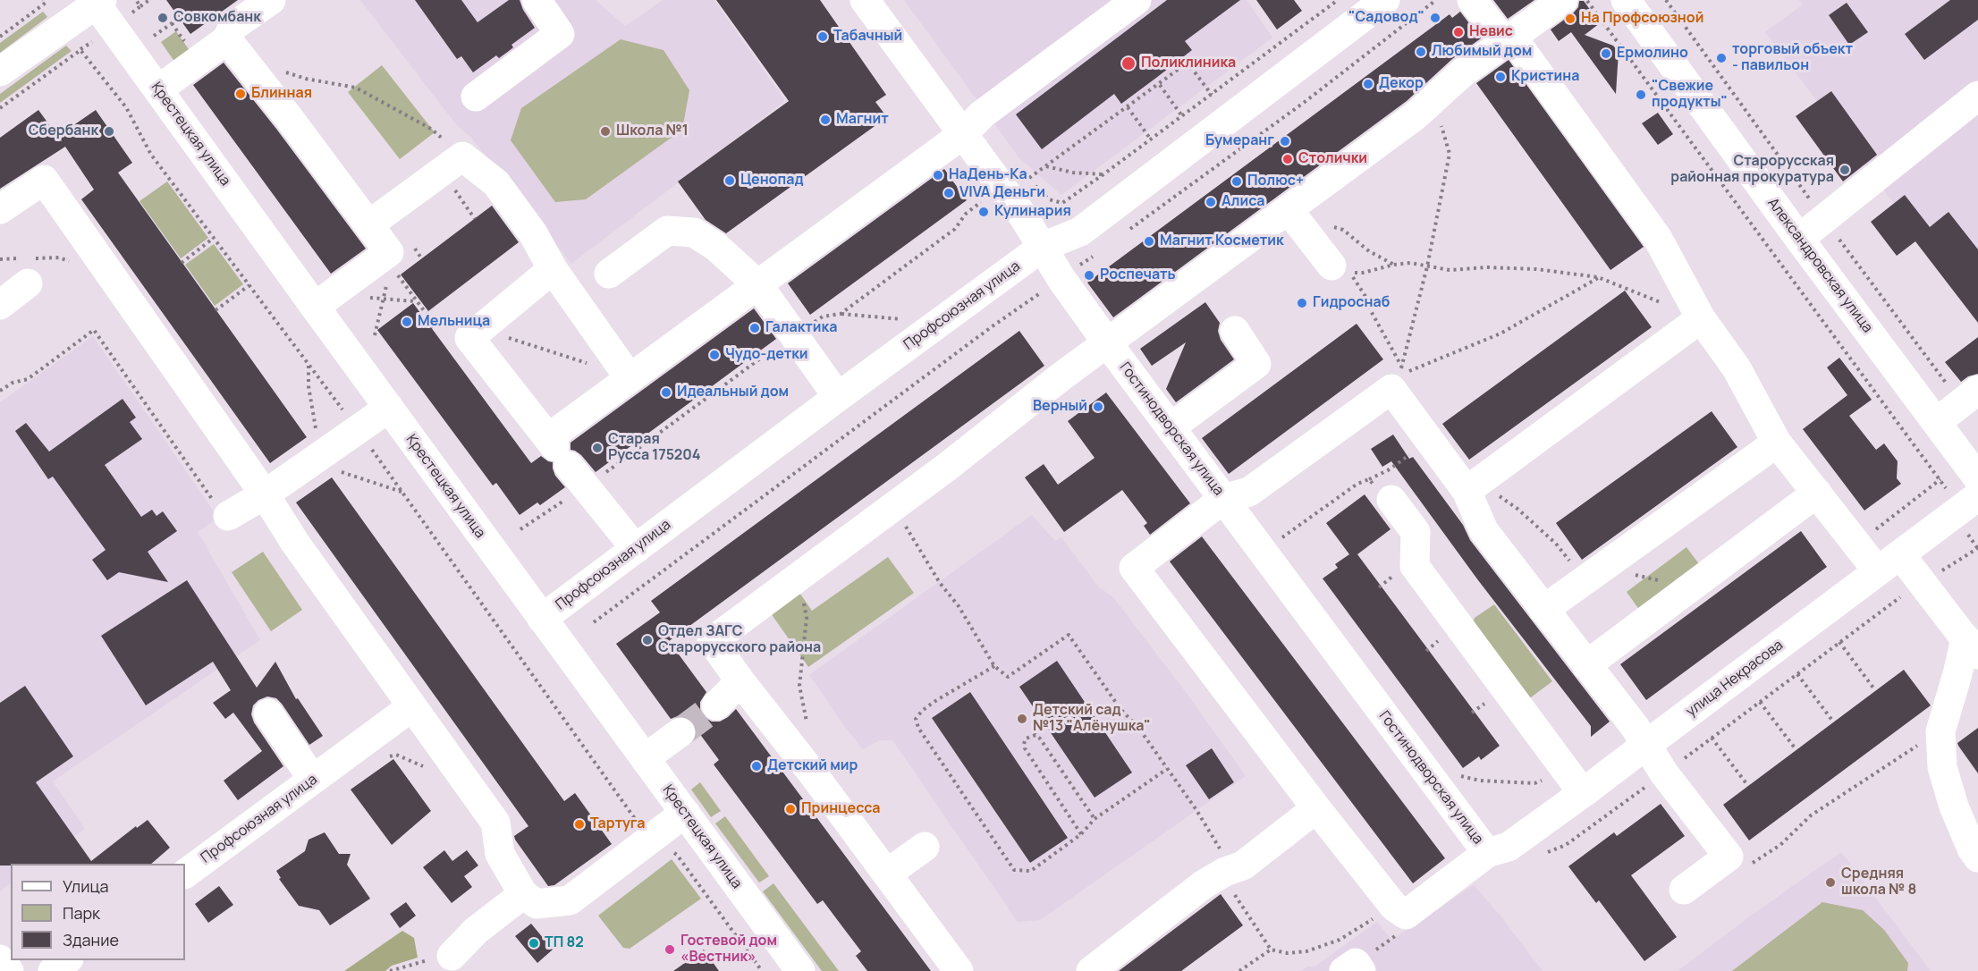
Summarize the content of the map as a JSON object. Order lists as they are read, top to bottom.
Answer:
{
  "streets": {
    "street": [
      "Крестецкая улица",
      "Александровская улица",
      "Профсоюзная улица",
      "Гостинодворская улица",
      "улица Некрасова"
    ]
  },
  "crossings": [
    ["Крестецкая улица", "Профсоюзная улица"],
    ["Профсоюзная улица", "Гостинодворская улица"],
    ["Гостинодворская улица", "улица Некрасова"]
  ],
  "places": [
    "Совкомбанк",
    "\"Садовод\"",
    "На Профсоюзной",
    "Невис",
    "Табачный",
    "Любимый дом",
    "Ермолино",
    "торговый объект - павильон",
    "Поликлиника",
    "Кристина",
    "Декор",
    "Блинная",
    "\"Свежие продукты\"",
    "Магнит",
    "Сбербанк",
    "Школа №1",
    "Бумеранг",
    "Столички",
    "Старорусская районная прокуратура",
    "НаДень-Ка",
    "Ценопад",
    "Полюс+",
    "VIVA Деньги",
    "Алиса",
    "Кулинария",
    "Магнит Косметик",
    "Роспечать",
    "Гидроснаб",
    "Мельница",
    "Галактика",
    "Чудо-детки",
    "Идеальный дом",
    "Верный",
    "Старая Русса 175204",
    "Отдел ЗАГС Старорусского района",
    "Детский сад №13 \"Алёнушка\"",
    "Детский мир",
    "Принцесса",
    "Тартуга",
    "Средняя школа № 8",
    "ТП 82",
    "Гостевой дом «Вестник»"
  ],
  "legend": ["Улица", "Парк", "Здание"]
}
